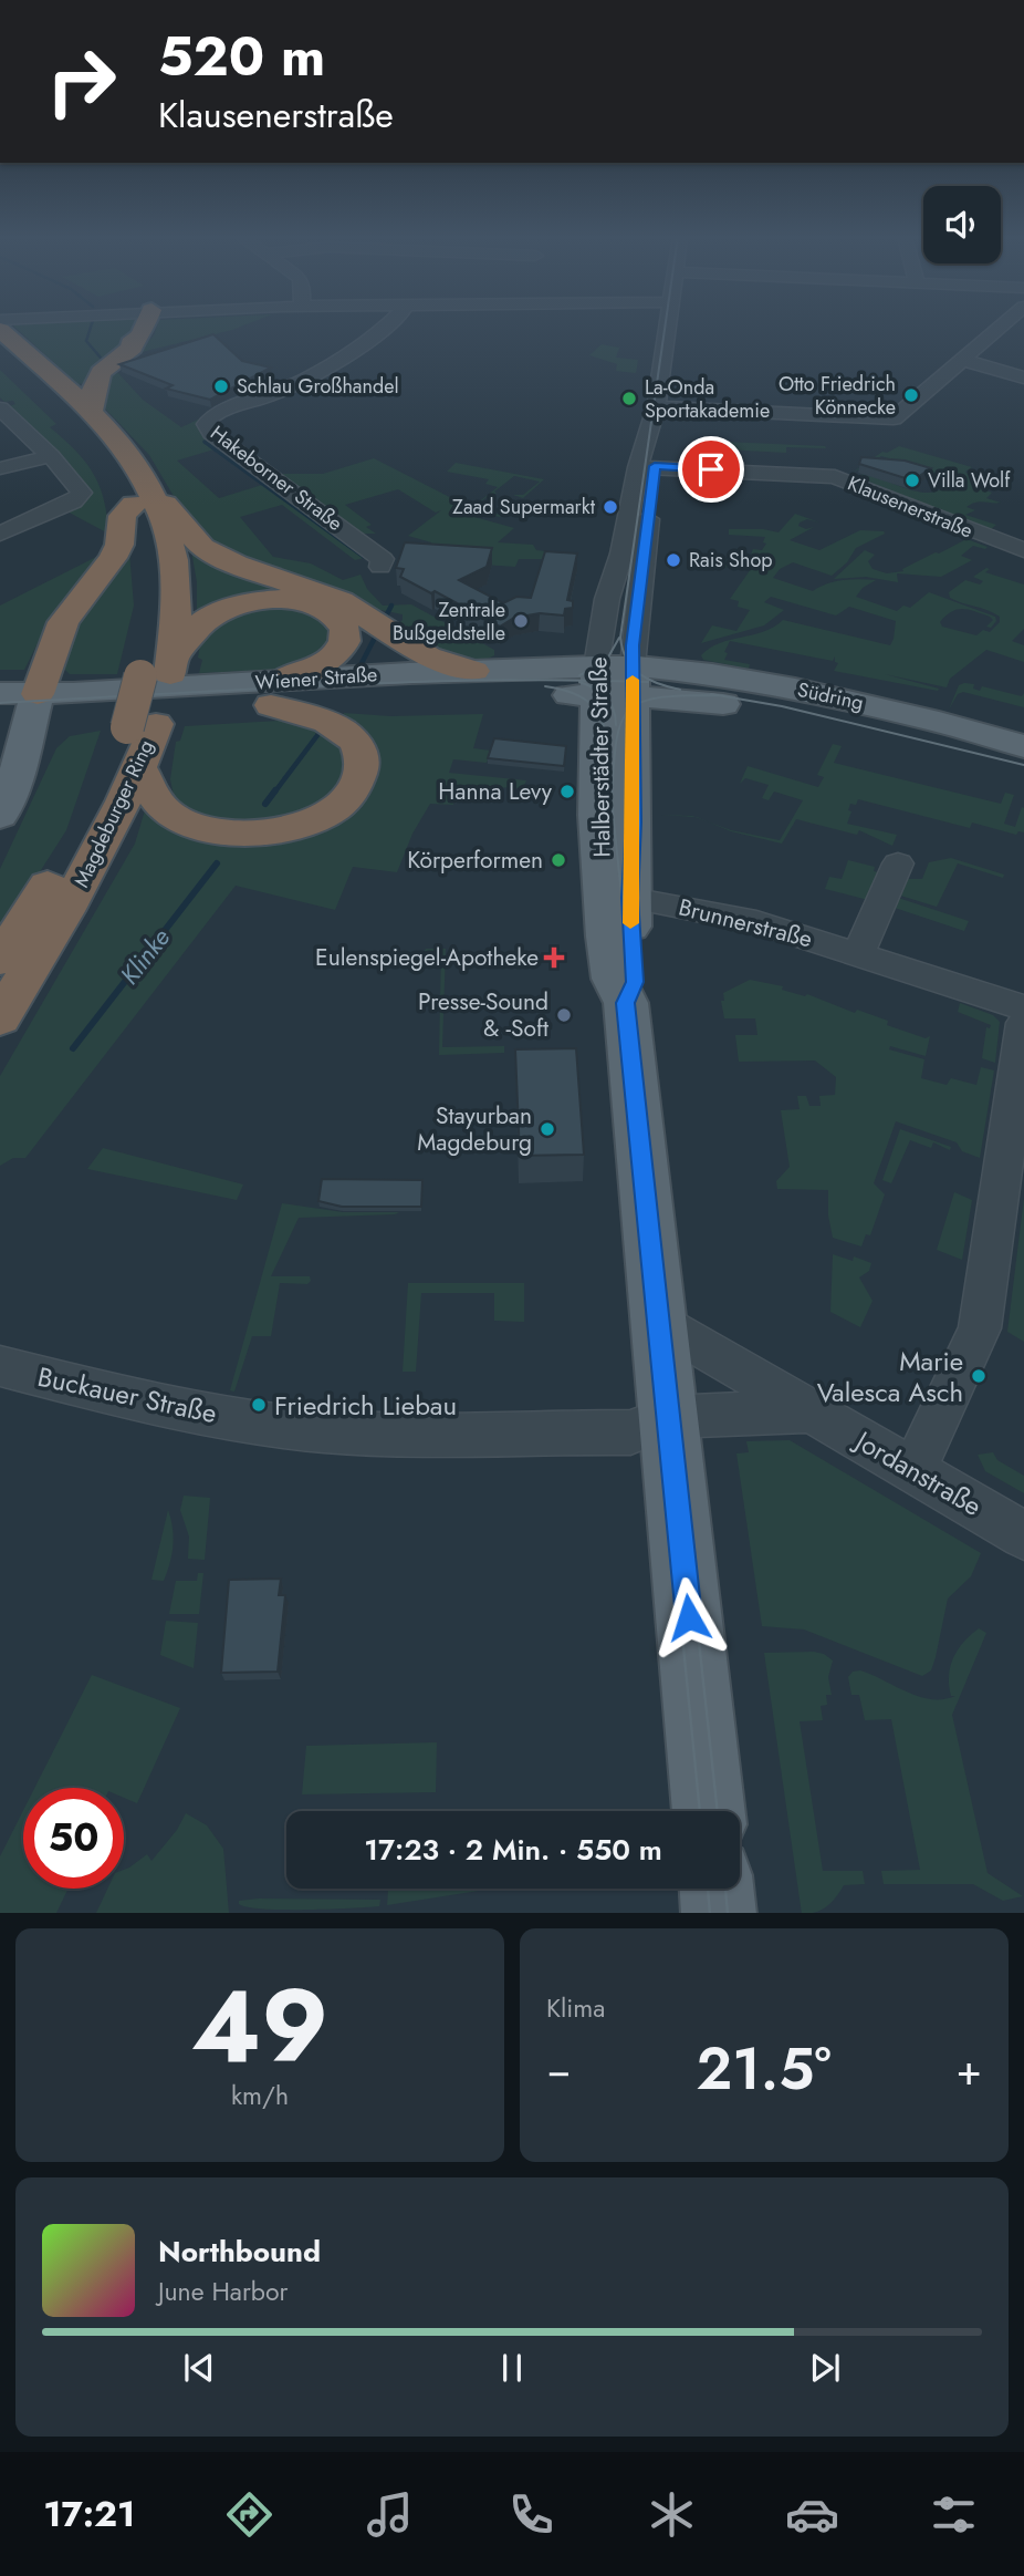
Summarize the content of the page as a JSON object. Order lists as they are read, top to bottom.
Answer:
{
  "streets": {
    "highway": ["Magdeburger Ring"],
    "main road": ["Wiener Straße", "Südring", "Halberstädter Straße"],
    "street": [
      "Hakeborner Straße",
      "Klausenerstraße",
      "Brunnerstraße",
      "Buckauer Straße",
      "Jordanstraße"
    ]
  },
  "crossings": [
    ["Klausenerstraße", "Halberstädter Straße"],
    ["Wiener Straße", "Südring"],
    ["Wiener Straße", "Halberstädter Straße"],
    ["Südring", "Halberstädter Straße"],
    ["Halberstädter Straße", "Brunnerstraße"],
    ["Halberstädter Straße", "Buckauer Straße"],
    ["Halberstädter Straße", "Jordanstraße"]
  ],
  "water": ["Klinke"],
  "places": {
    "other": [
      "Schlau Großhandel",
      "Otto Friedrich Könnecke",
      "La-Onda Sportakademie",
      "Villa Wolf",
      "Zaad Supermarkt",
      "Rais Shop",
      "Zentrale Bußgeldstelle",
      "Hanna Levy",
      "Körperformen",
      "Presse-Sound & -Soft",
      "Stayurban Magdeburg",
      "Marie Valesca Asch",
      "Friedrich Liebau"
    ],
    "health": ["Eulenspiegel-Apotheke"]
  },
  "page": {
    "turn": ["520 m", "Klausenerstraße"],
    "limit": "50",
    "trip": "17:23 · 2 Min. · 550 m",
    "tile": [
      ["49", "km/h"],
      "Klima"
    ],
    "heat": ["−", "21.5°", "+"],
    "song": ["Northbound", "June Harbor"],
    "tabs": "17:21"
  }
}
